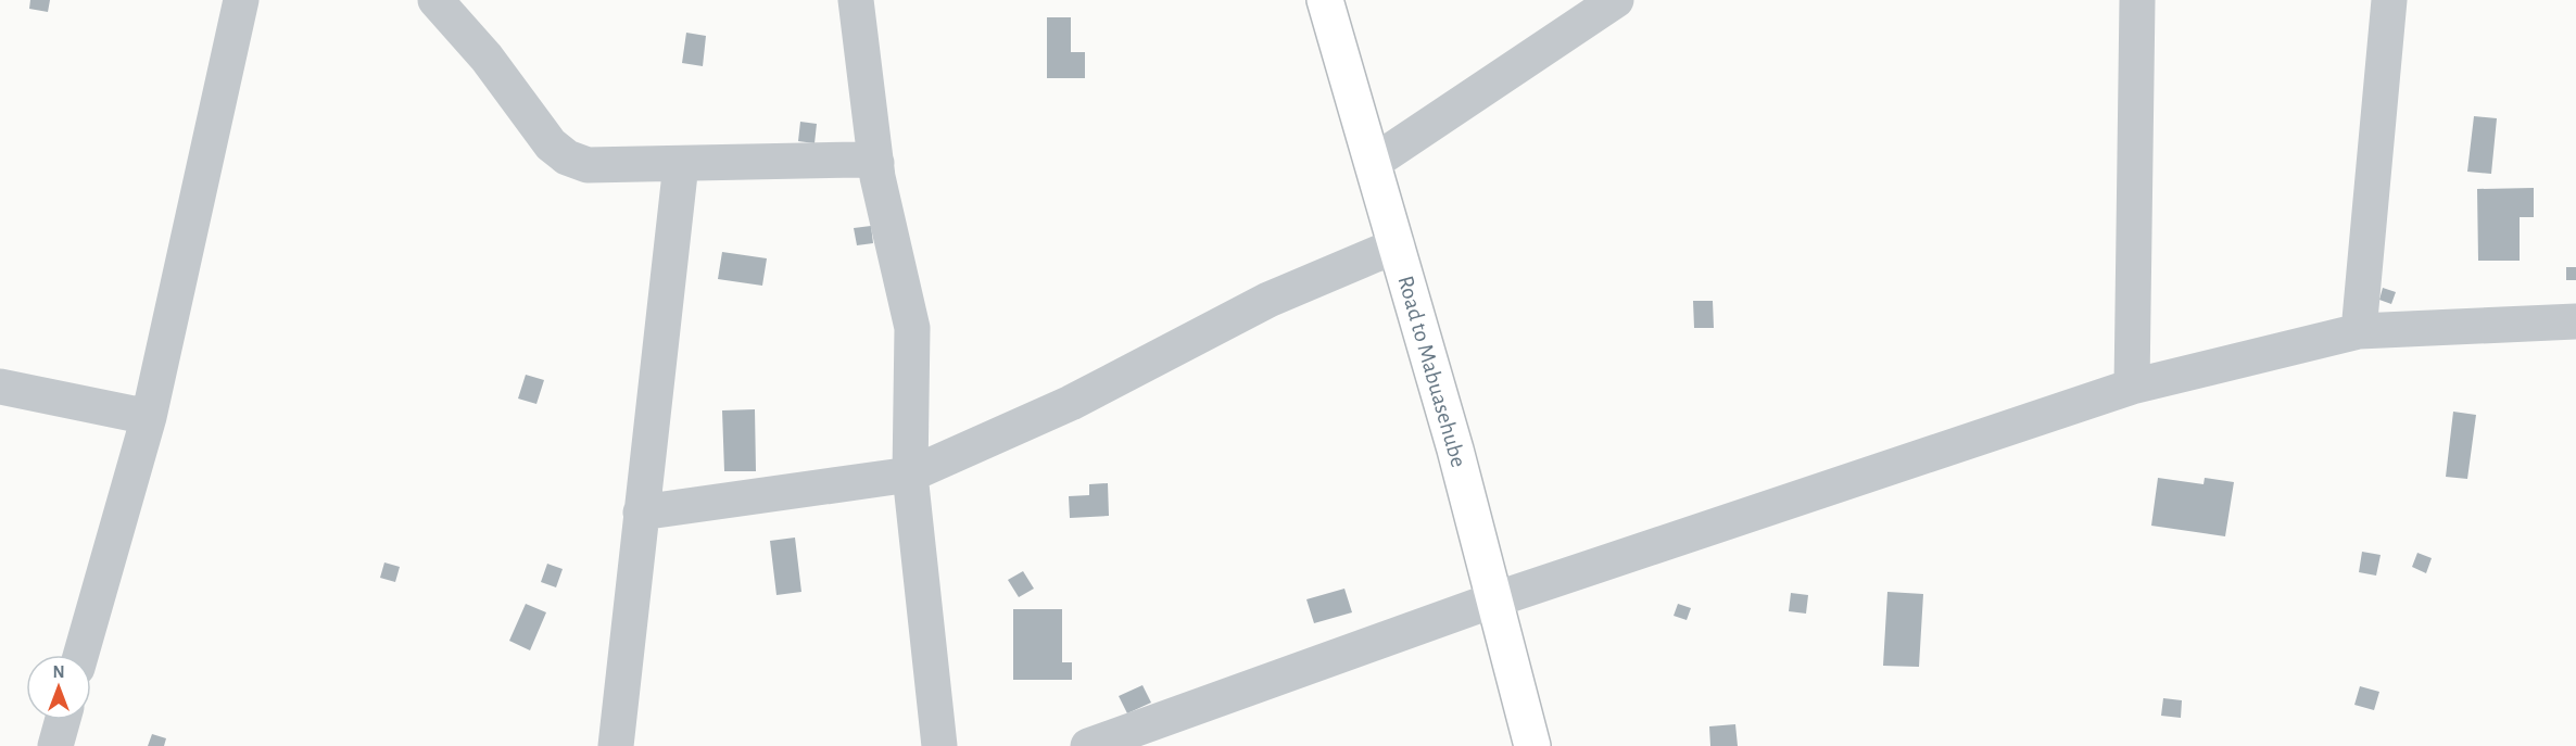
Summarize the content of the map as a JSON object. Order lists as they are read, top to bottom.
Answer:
{
  "streets": {
    "main road": ["Road to Mabuasehube"]
  },
  "north": "top"
}
